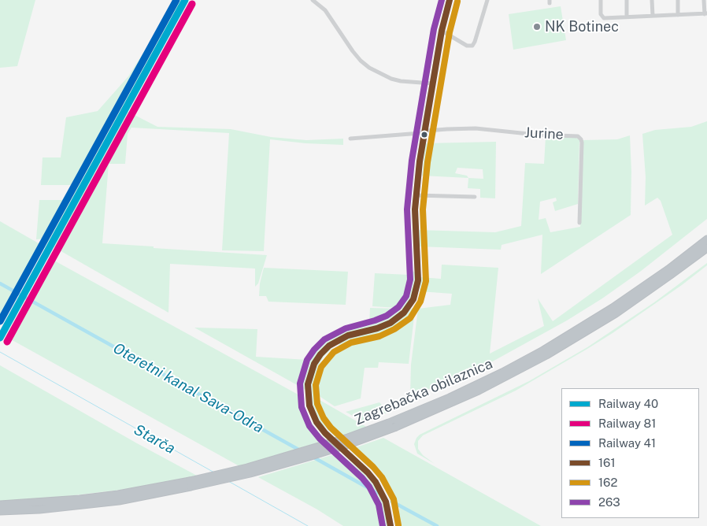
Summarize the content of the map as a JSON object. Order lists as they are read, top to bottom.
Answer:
{
  "streets": {
    "highway": ["Zagrebačka obilaznica"],
    "street": ["Jurine"]
  },
  "water": ["Oteretni kanal Sava-Odra", "Starča"],
  "places": ["NK Botinec"],
  "lines": [
    "rail line 40",
    "rail line 41",
    "transit line 161",
    "transit line 263",
    "transit line 162",
    "rail line 81"
  ],
  "legend": [
    "Railway 40",
    "Railway 81",
    "Railway 41",
    "161",
    "162",
    "263"
  ]
}
